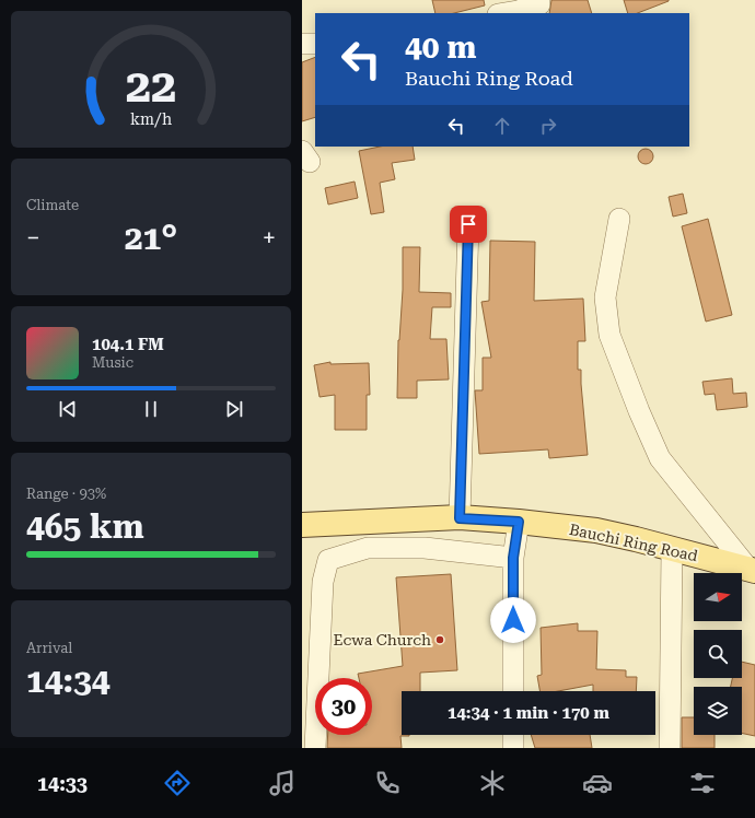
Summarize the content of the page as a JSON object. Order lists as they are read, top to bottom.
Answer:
{
  "streets": {
    "main road": ["Bauchi Ring Road"]
  },
  "places": ["Ecwa Church"],
  "north": "right",
  "page": {
    "turn": ["40 m", "Bauchi Ring Road"],
    "tile": [
      "Climate",
      ["Range · 93%", "465 km"],
      ["Arrival", "14:34"]
    ],
    "heat": ["−", "21°", "+"],
    "song": ["104.1 FM", "Music"],
    "limit": "30",
    "trip": "14:34 · 1 min · 170 m",
    "tabs": "14:33",
    "gauge": ["22", "km/h"]
  }
}
